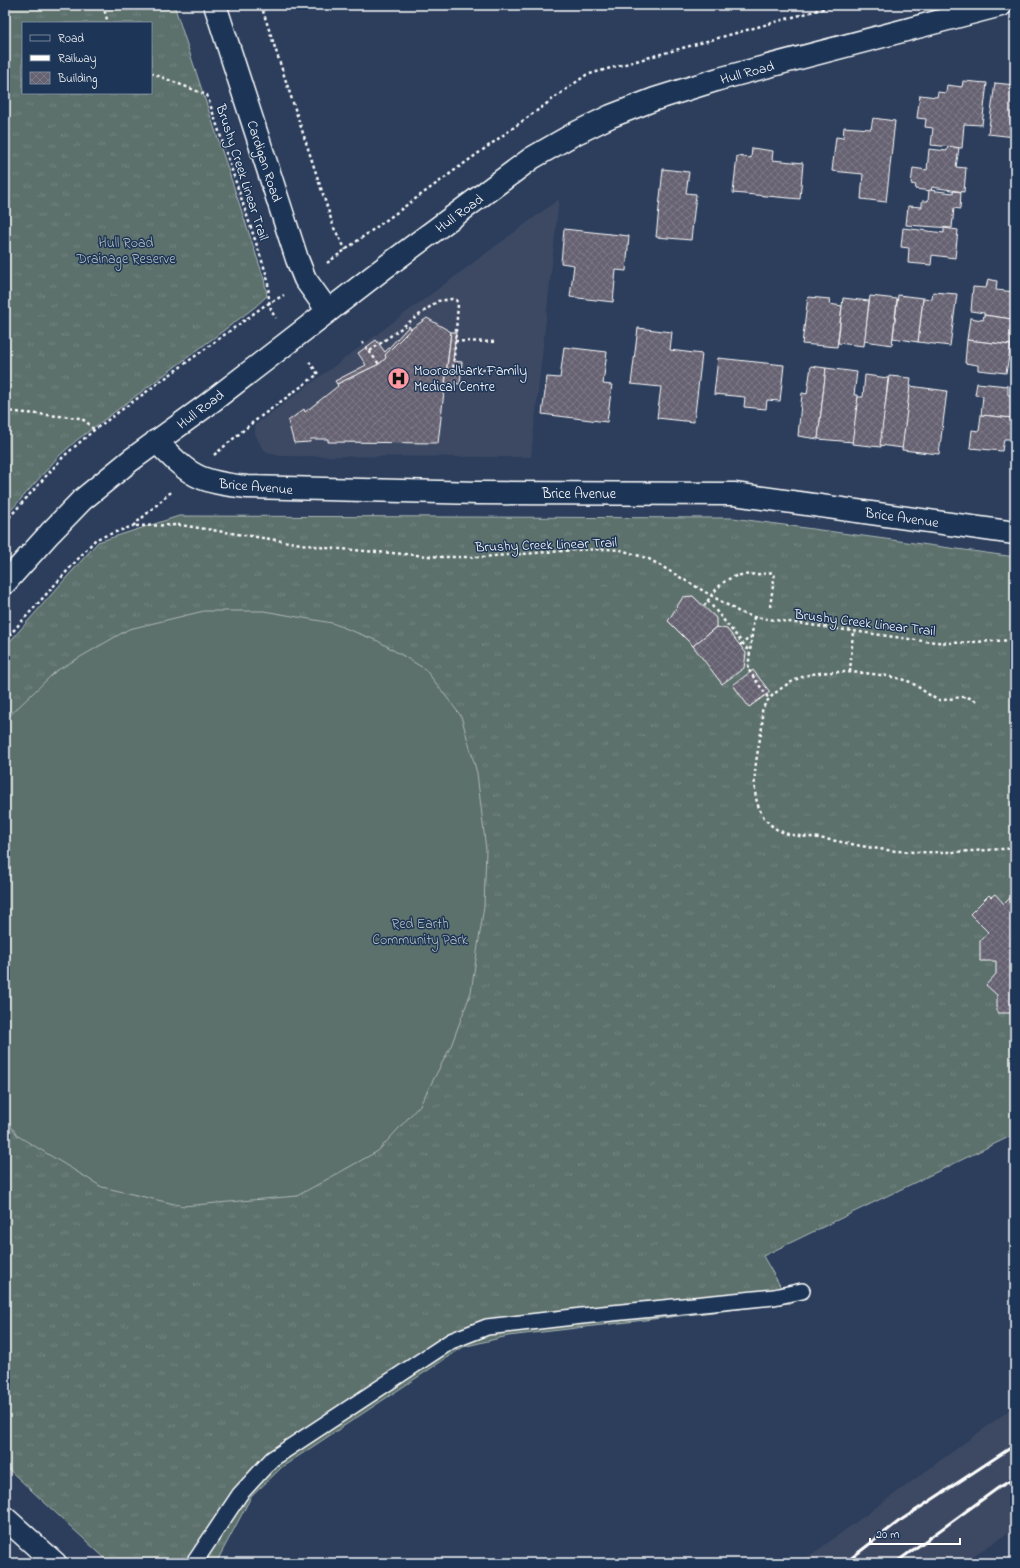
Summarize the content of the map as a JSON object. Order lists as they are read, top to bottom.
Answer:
{
  "streets": {
    "street": ["Hull Road", "Cardigan Road", "Brice Avenue"],
    "path": ["Brushy Creek Linear Trail"]
  },
  "crossings": [
    ["Hull Road", "Cardigan Road"],
    ["Hull Road", "Brice Avenue"]
  ],
  "parks": ["Hull Road Drainage Reserve", "Red Earth Community Park"],
  "places": {
    "hospital": ["Mooroolbark Family Medical Centre"]
  },
  "legend": ["Road", "Railway", "Building"],
  "scale_bar": "20 m"
}
